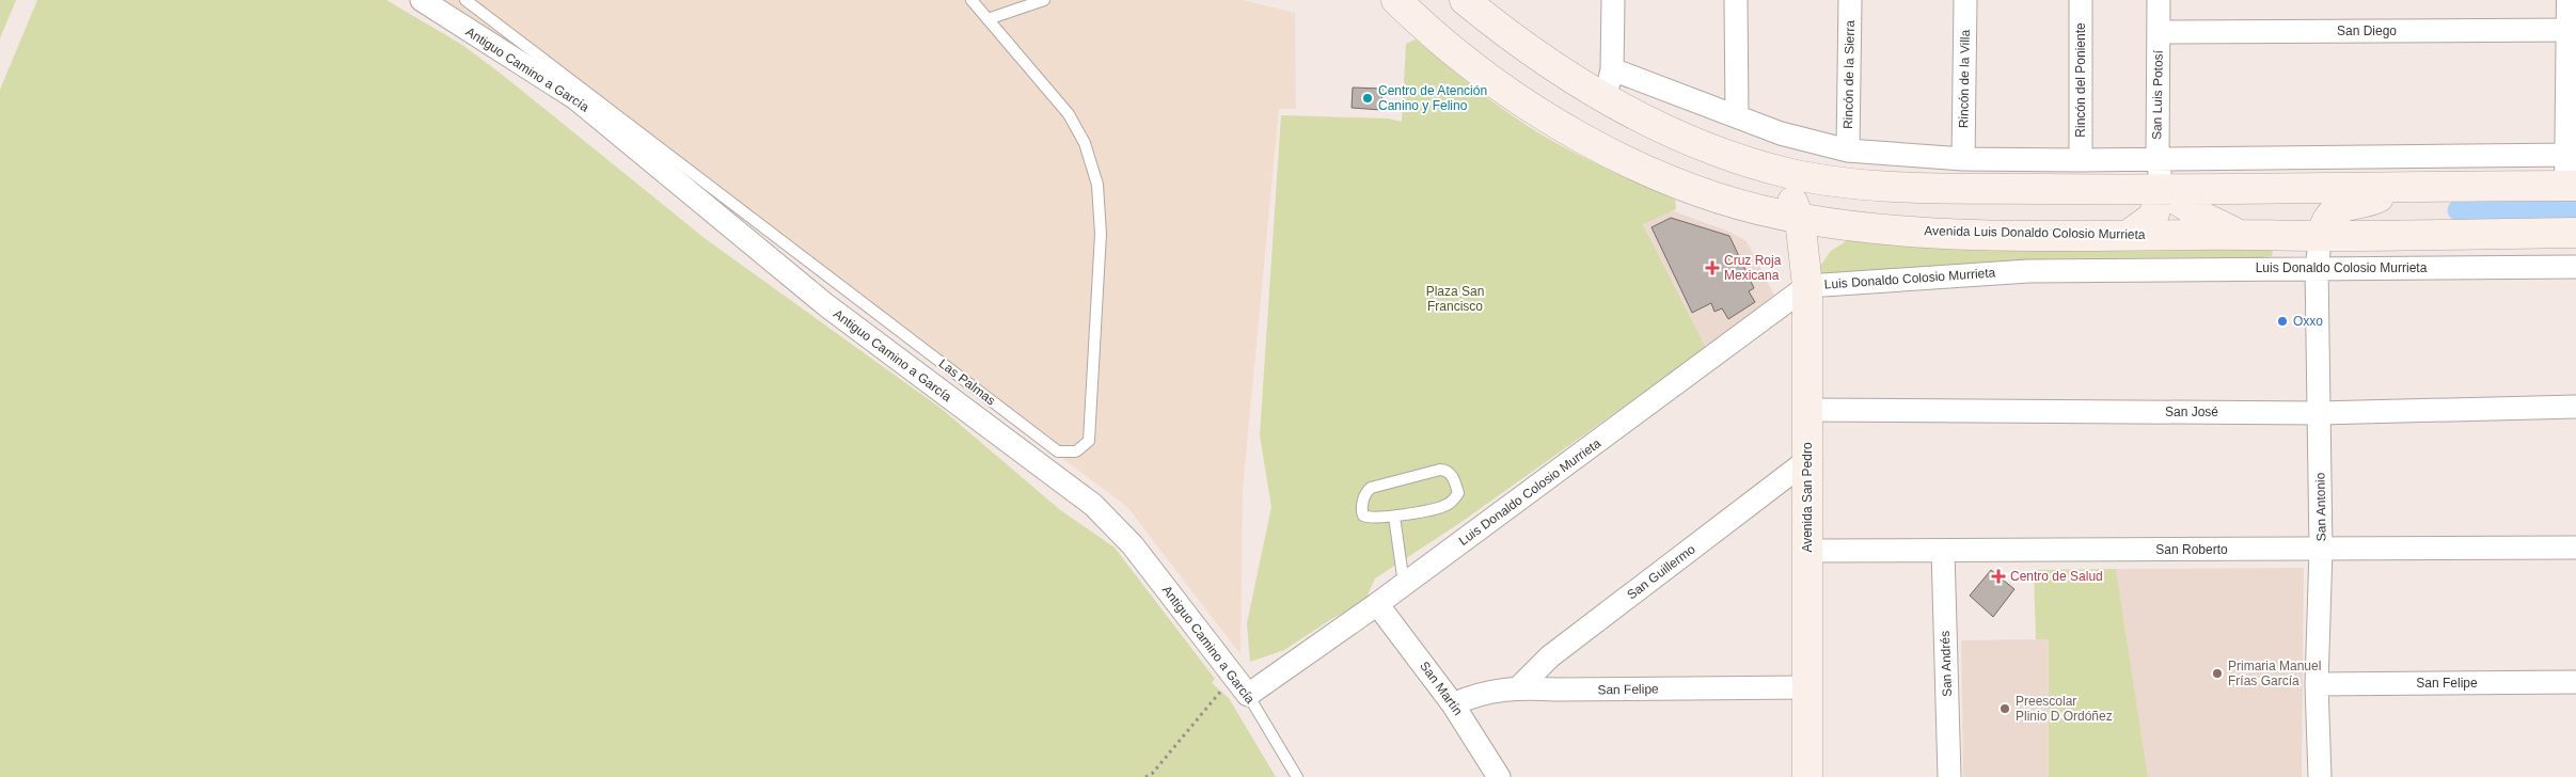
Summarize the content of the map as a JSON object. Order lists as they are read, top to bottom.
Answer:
{
  "streets": {
    "main road": ["Avenida Luis Donaldo Colosio Murrieta", "Avenida San Pedro"],
    "street": [
      "San Diego",
      "Antiguo Camino a García",
      "Rincón de la Sierra",
      "Rincón de la Villa",
      "Rincón del Poniente",
      "San Luis Potosí",
      "Luis Donaldo Colosio Murrieta",
      "San José",
      "San Antonio",
      "San Roberto",
      "San Guillermo",
      "San Andrés",
      "San Felipe",
      "San Martín"
    ],
    "lane": ["Las Palmas"]
  },
  "crossings": [
    ["San Diego", "San Luis Potosí"],
    ["Antiguo Camino a García", "Luis Donaldo Colosio Murrieta"],
    ["Avenida Luis Donaldo Colosio Murrieta", "Avenida San Pedro"],
    ["Avenida Luis Donaldo Colosio Murrieta", "San Antonio"],
    ["Luis Donaldo Colosio Murrieta", "Avenida San Pedro"],
    ["Luis Donaldo Colosio Murrieta", "San Antonio"],
    ["Luis Donaldo Colosio Murrieta", "San Martín"],
    ["San José", "Avenida San Pedro"],
    ["San José", "San Antonio"],
    ["Avenida San Pedro", "San Roberto"],
    ["Avenida San Pedro", "San Guillermo"],
    ["Avenida San Pedro", "San Felipe"],
    ["San Antonio", "San Roberto"],
    ["San Antonio", "San Felipe"],
    ["San Roberto", "San Andrés"],
    ["San Guillermo", "San Felipe"],
    ["San Felipe", "San Martín"]
  ],
  "parks": ["Plaza San Francisco"],
  "places": {
    "other": [
      "Centro de Atención Canino y Felino",
      "Oxxo",
      "Primaria Manuel Frías García",
      "Preescolar Plinio D Ordóñez"
    ],
    "health": ["Cruz Roja Mexicana", "Centro de Salud"]
  }
}
